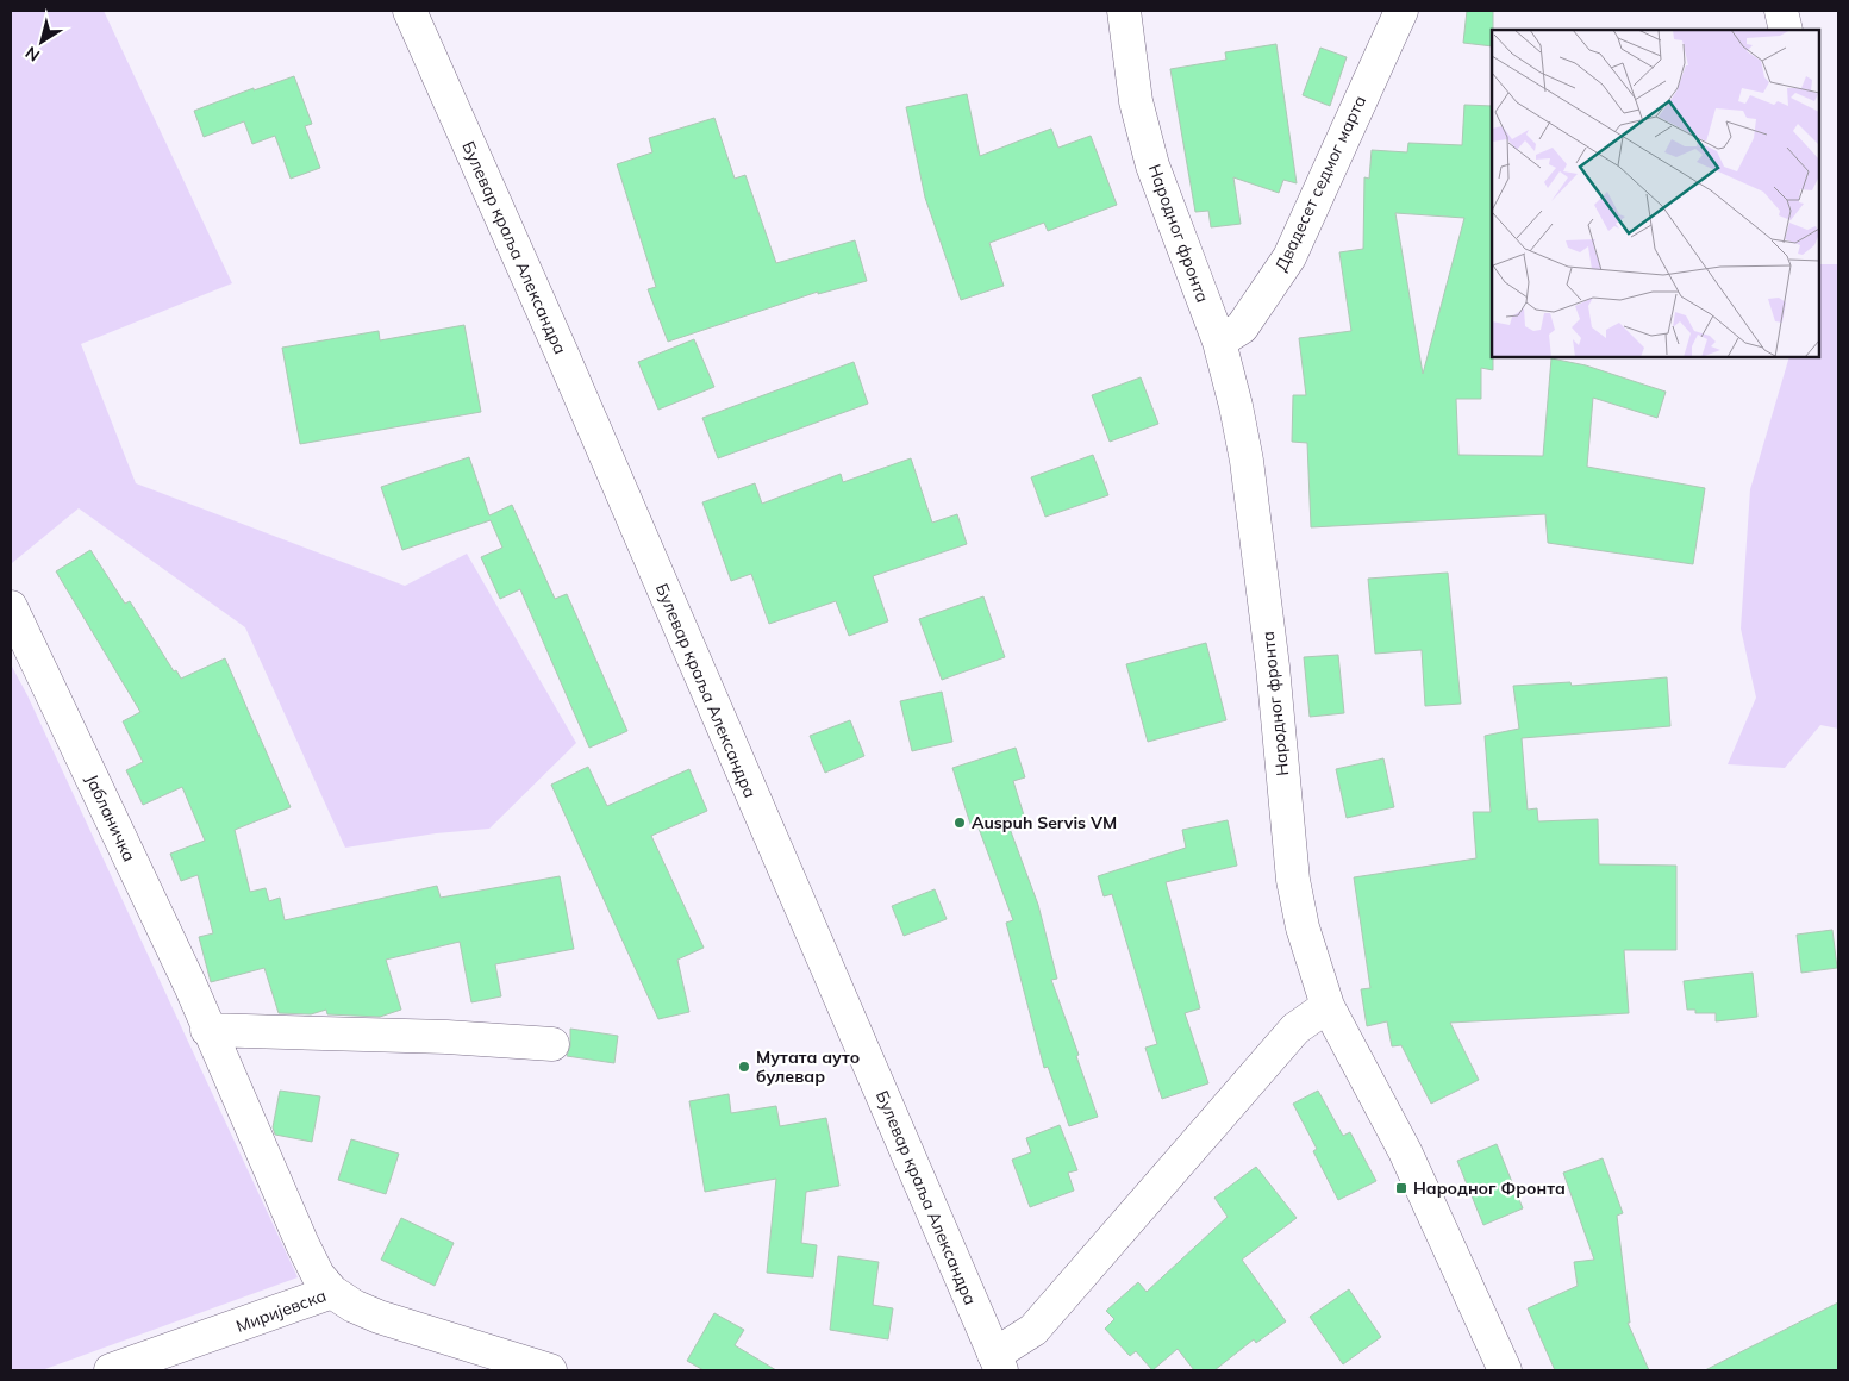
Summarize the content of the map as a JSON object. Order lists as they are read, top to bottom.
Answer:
{
  "streets": {
    "street": [
      "Двадесет седмог марта",
      "Народног фронта",
      "Булевар краља Александра",
      "Јабланичка",
      "Миријевска"
    ]
  },
  "crossings": [
    ["Двадесет седмог марта", "Народног фронта"],
    ["Јабланичка", "Миријевска"]
  ],
  "places": {
    "other": ["Auspuh Servis VM", "Мутата ауто булевар"],
    "transit": ["Народног Фронта"]
  },
  "north": "bottom left"
}
